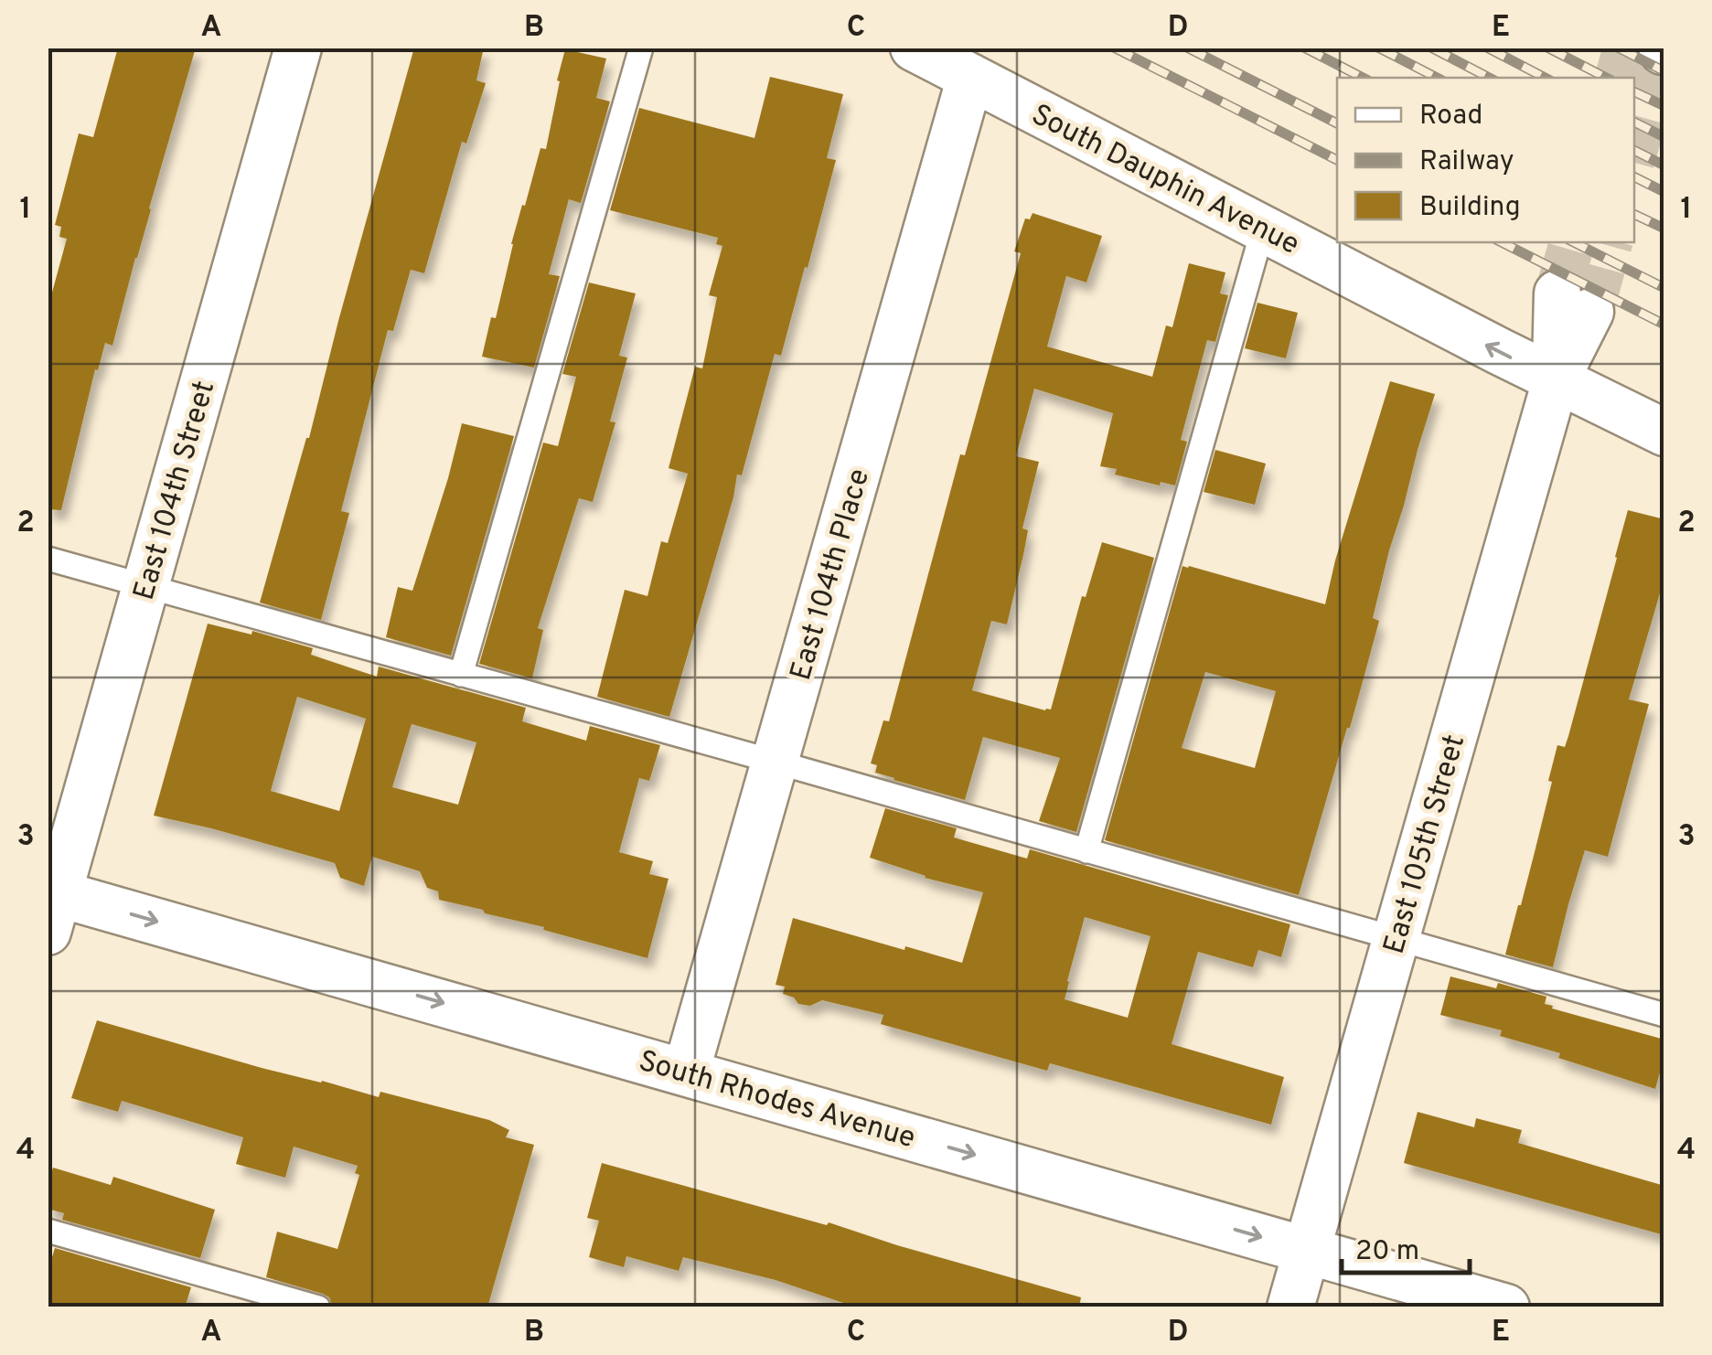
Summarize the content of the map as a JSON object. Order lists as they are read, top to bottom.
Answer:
{
  "streets": {
    "street": [
      "South Dauphin Avenue",
      "East 104th Street",
      "East 104th Place",
      "East 105th Street",
      "South Rhodes Avenue"
    ]
  },
  "crossings": [
    ["South Dauphin Avenue", "East 104th Place"],
    ["South Dauphin Avenue", "East 105th Street"],
    ["East 104th Street", "South Rhodes Avenue"],
    ["East 104th Place", "South Rhodes Avenue"],
    ["East 105th Street", "South Rhodes Avenue"]
  ],
  "one_way": ["South Dauphin Avenue", "South Rhodes Avenue"],
  "legend": ["Road", "Railway", "Building"],
  "scale_bar": "20 m",
  "grid": {
    "columns": [
      "A",
      "B",
      "C",
      "D",
      "E"
    ],
    "rows": [
      "1",
      "2",
      "3",
      "4"
    ]
  }
}
